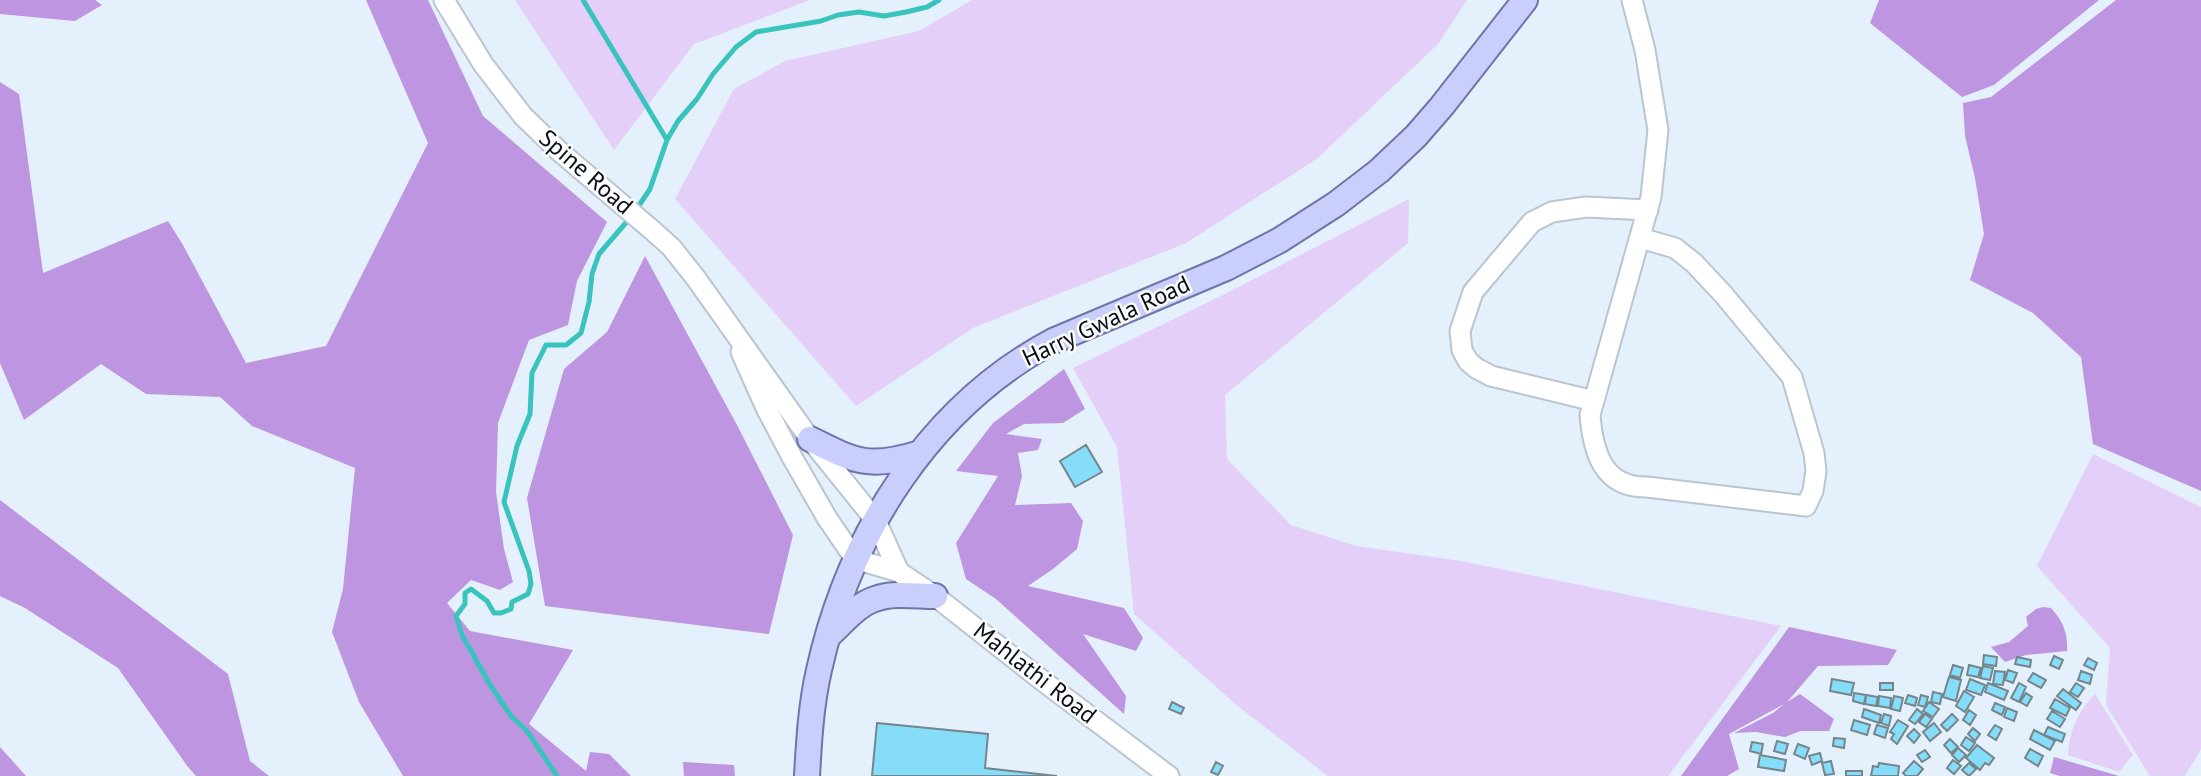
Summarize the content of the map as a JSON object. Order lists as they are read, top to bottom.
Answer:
{
  "streets": {
    "main road": ["Harry Gwala Road"],
    "street": ["Spine Road", "Mahlathi Road"]
  },
  "crossings": [
    ["Spine Road", "Harry Gwala Road"],
    ["Spine Road", "Mahlathi Road"],
    ["Harry Gwala Road", "Mahlathi Road"]
  ]
}
